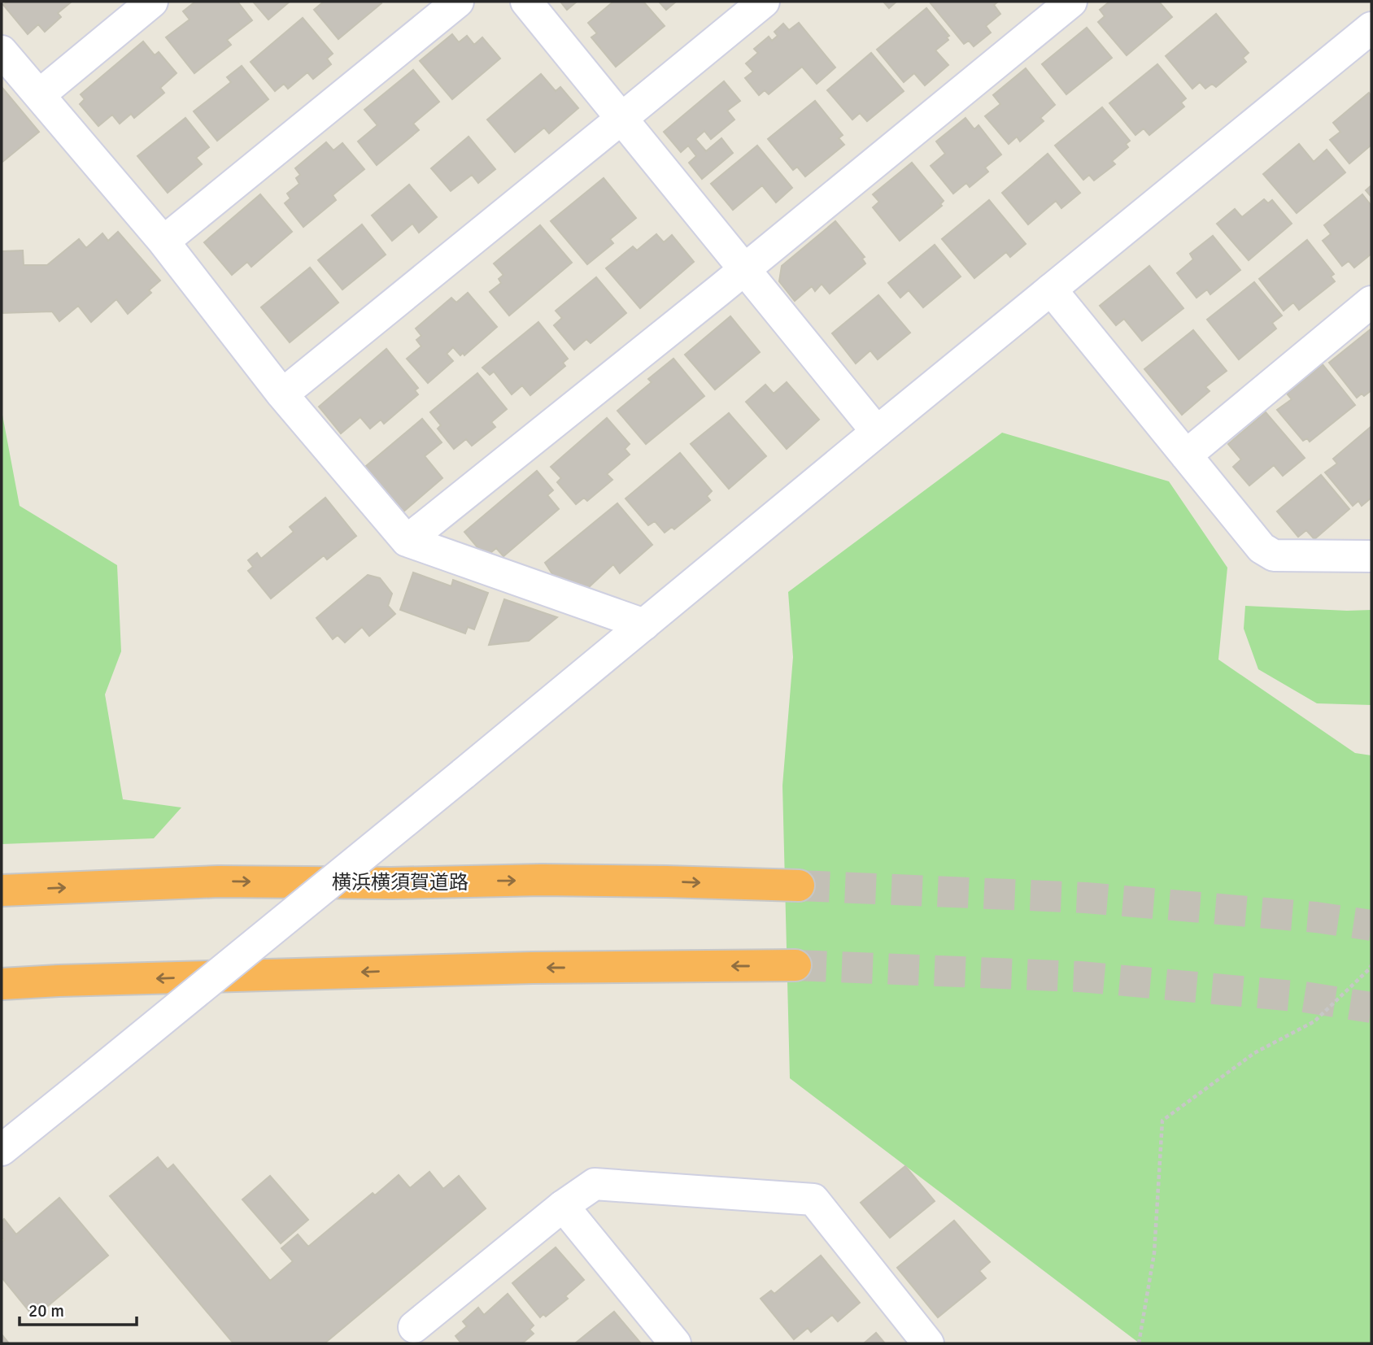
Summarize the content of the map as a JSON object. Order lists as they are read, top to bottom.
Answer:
{
  "streets": {
    "highway": ["横浜横須賀道路"]
  },
  "scale_bar": "20 m"
}
